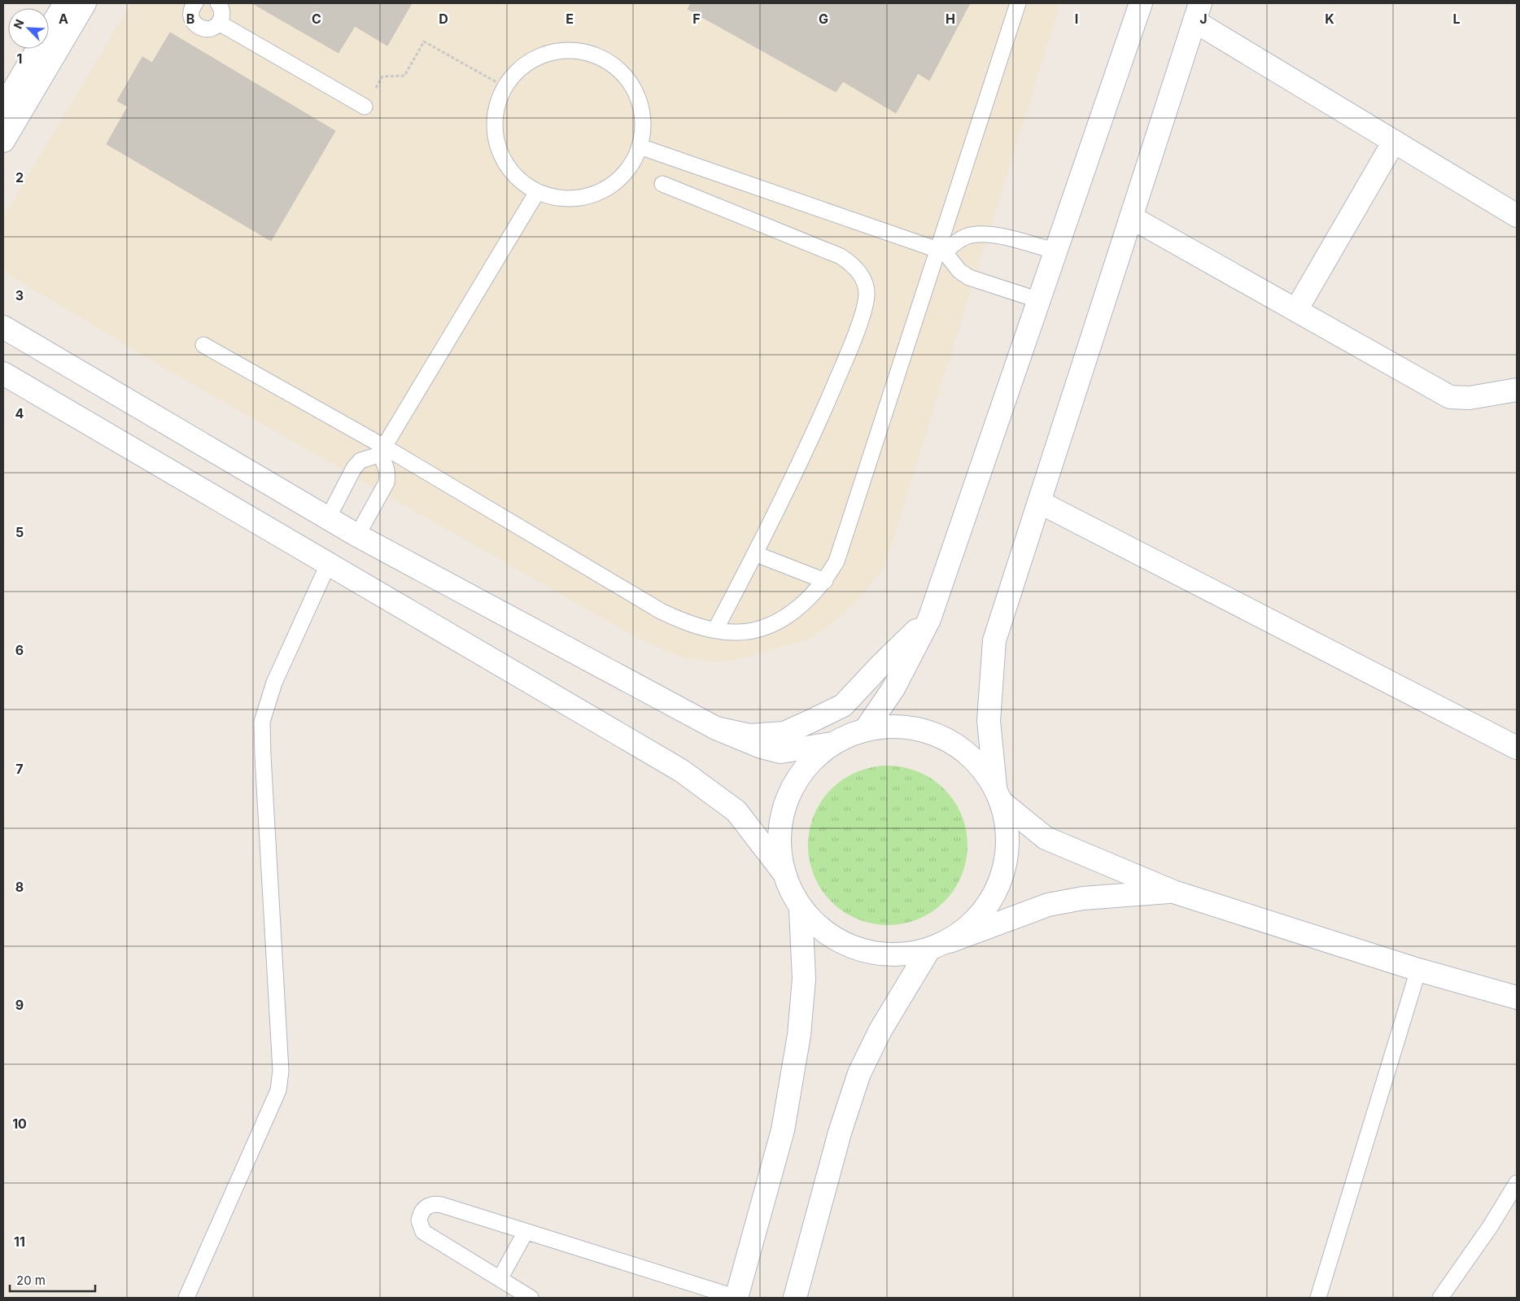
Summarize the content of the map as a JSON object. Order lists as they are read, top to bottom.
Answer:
{
  "scale_bar": "20 m",
  "north": "top left",
  "grid": {
    "columns": [
      "A",
      "B",
      "C",
      "D",
      "E",
      "F",
      "G",
      "H",
      "I",
      "J",
      "K",
      "L"
    ],
    "rows": [
      "1",
      "2",
      "3",
      "4",
      "5",
      "6",
      "7",
      "8",
      "9",
      "10",
      "11"
    ]
  }
}
